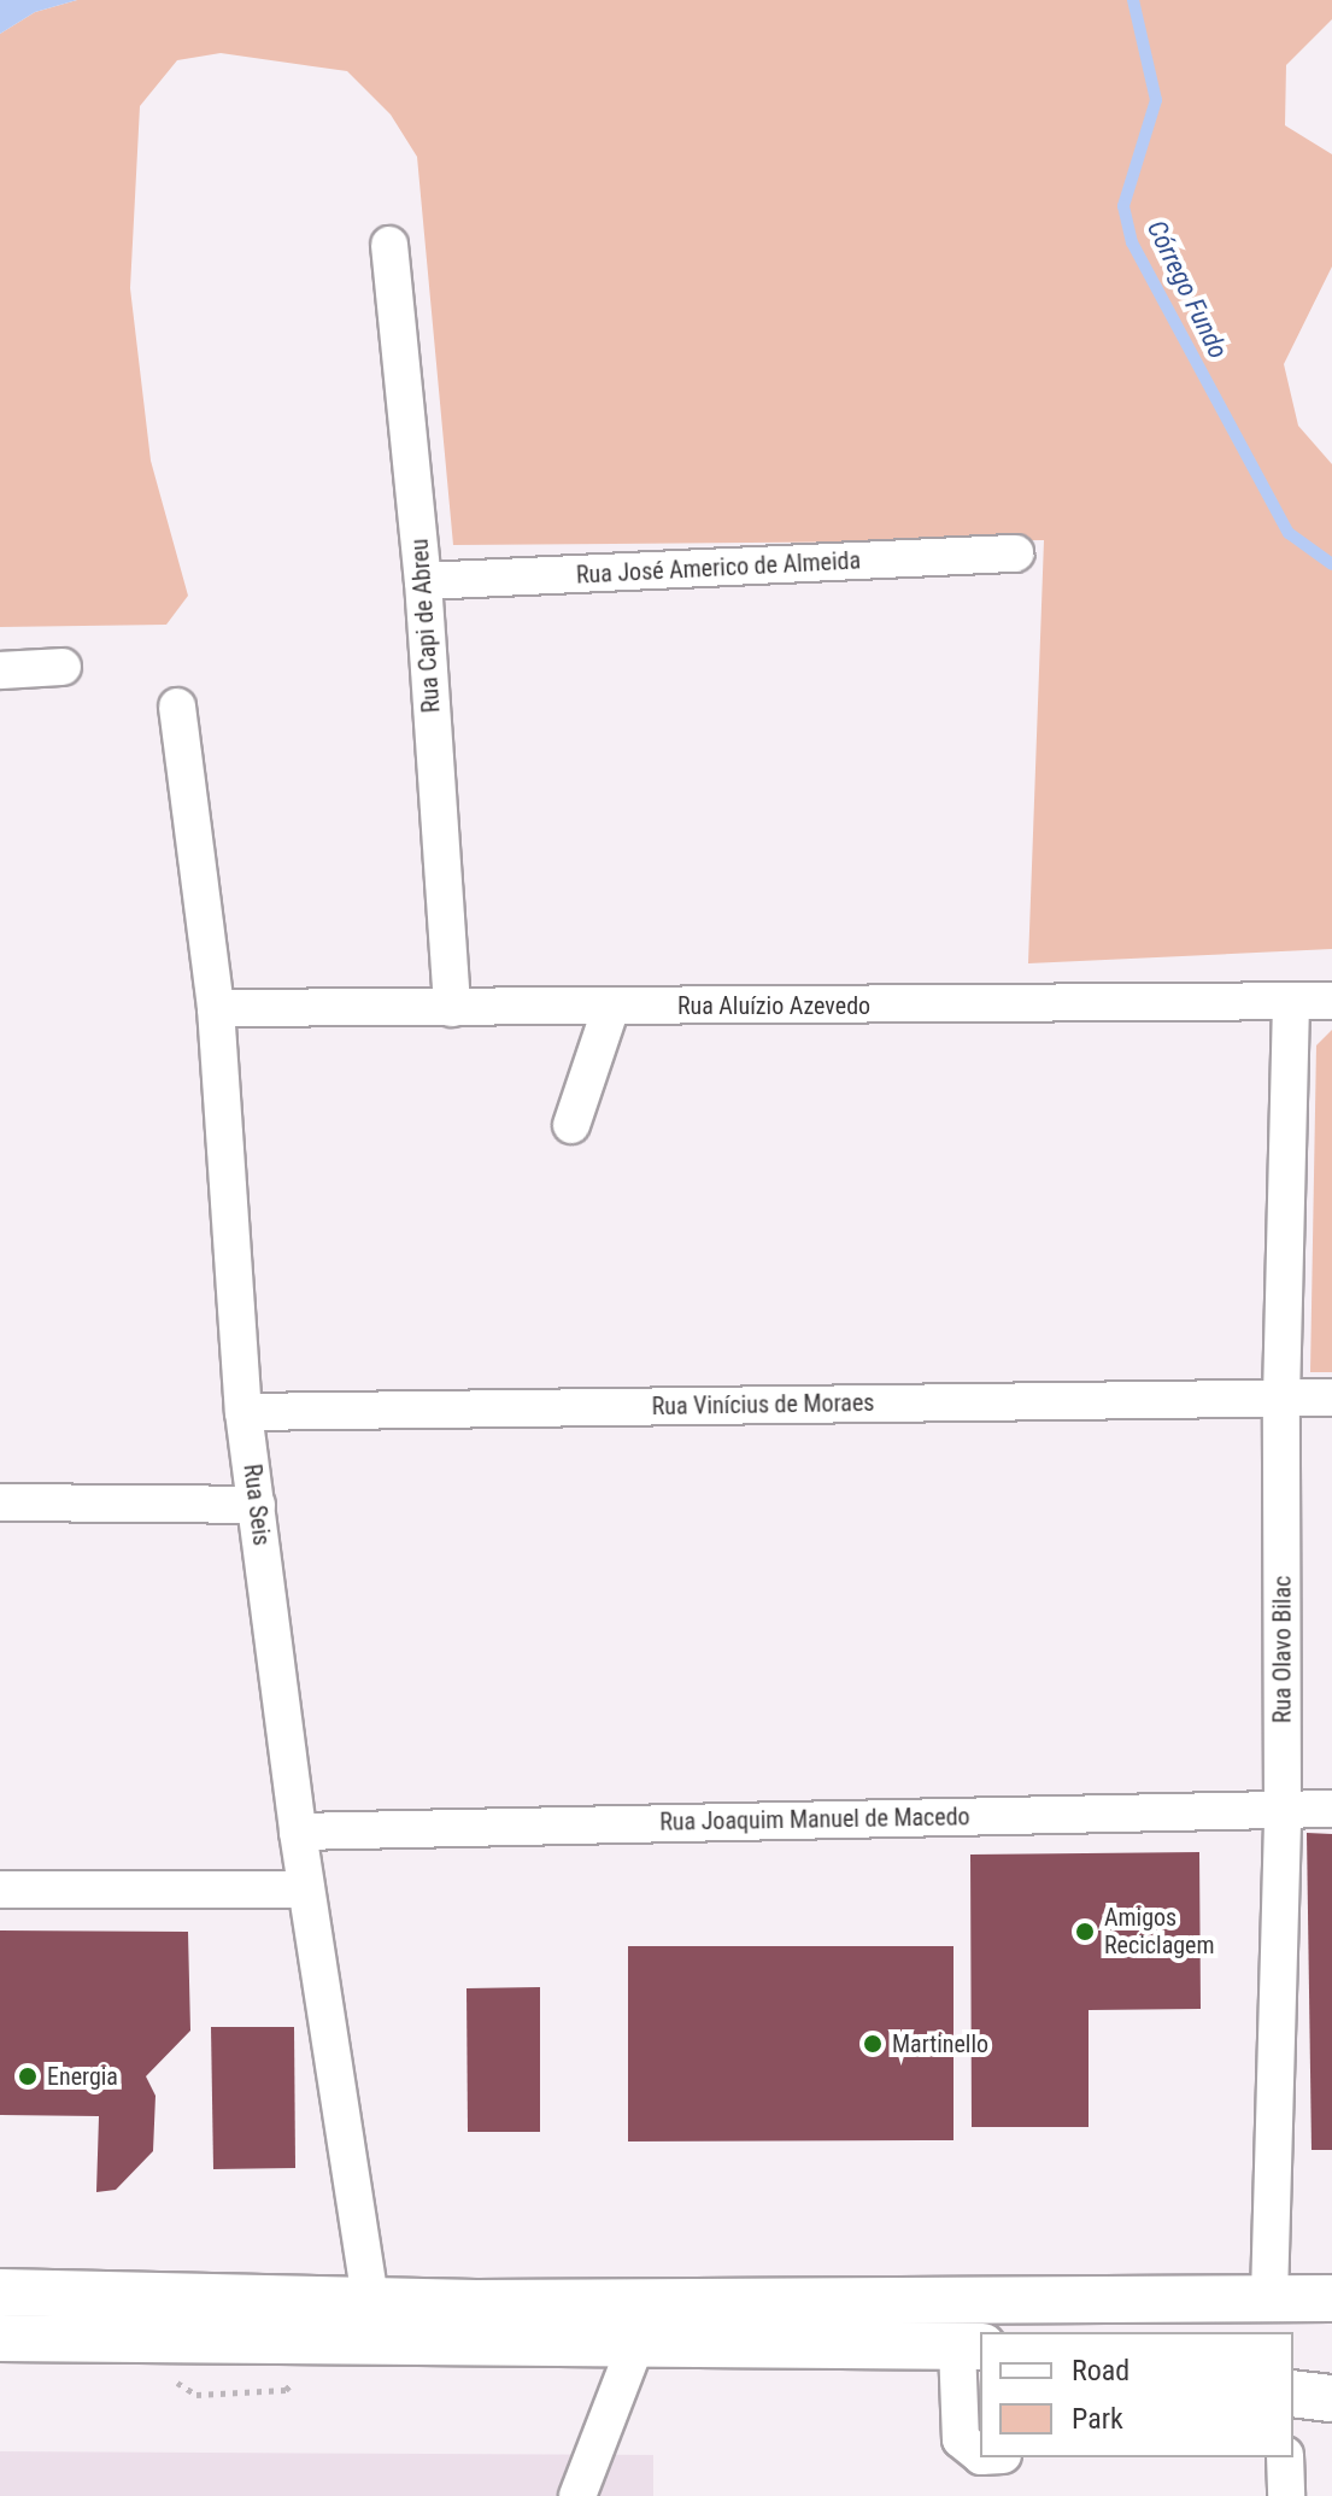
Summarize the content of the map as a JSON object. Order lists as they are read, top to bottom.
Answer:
{
  "streets": {
    "street": [
      "Rua José Americo de Almeida",
      "Rua Capi de Abreu",
      "Rua Aluízio Azevedo",
      "Rua Vinícius de Moraes",
      "Rua Seis",
      "Rua Olavo Bilac",
      "Rua Joaquim Manuel de Macedo"
    ]
  },
  "crossings": [
    ["Rua José Americo de Almeida", "Rua Capi de Abreu"],
    ["Rua Capi de Abreu", "Rua Aluízio Azevedo"],
    ["Rua Aluízio Azevedo", "Rua Seis"],
    ["Rua Aluízio Azevedo", "Rua Olavo Bilac"],
    ["Rua Vinícius de Moraes", "Rua Seis"],
    ["Rua Vinícius de Moraes", "Rua Olavo Bilac"],
    ["Rua Seis", "Rua Joaquim Manuel de Macedo"],
    ["Rua Olavo Bilac", "Rua Joaquim Manuel de Macedo"]
  ],
  "water": ["Córrego Fundo"],
  "places": ["Amigos Reciclagem", "Martinello", "Energia"],
  "legend": ["Road", "Park"]
}
